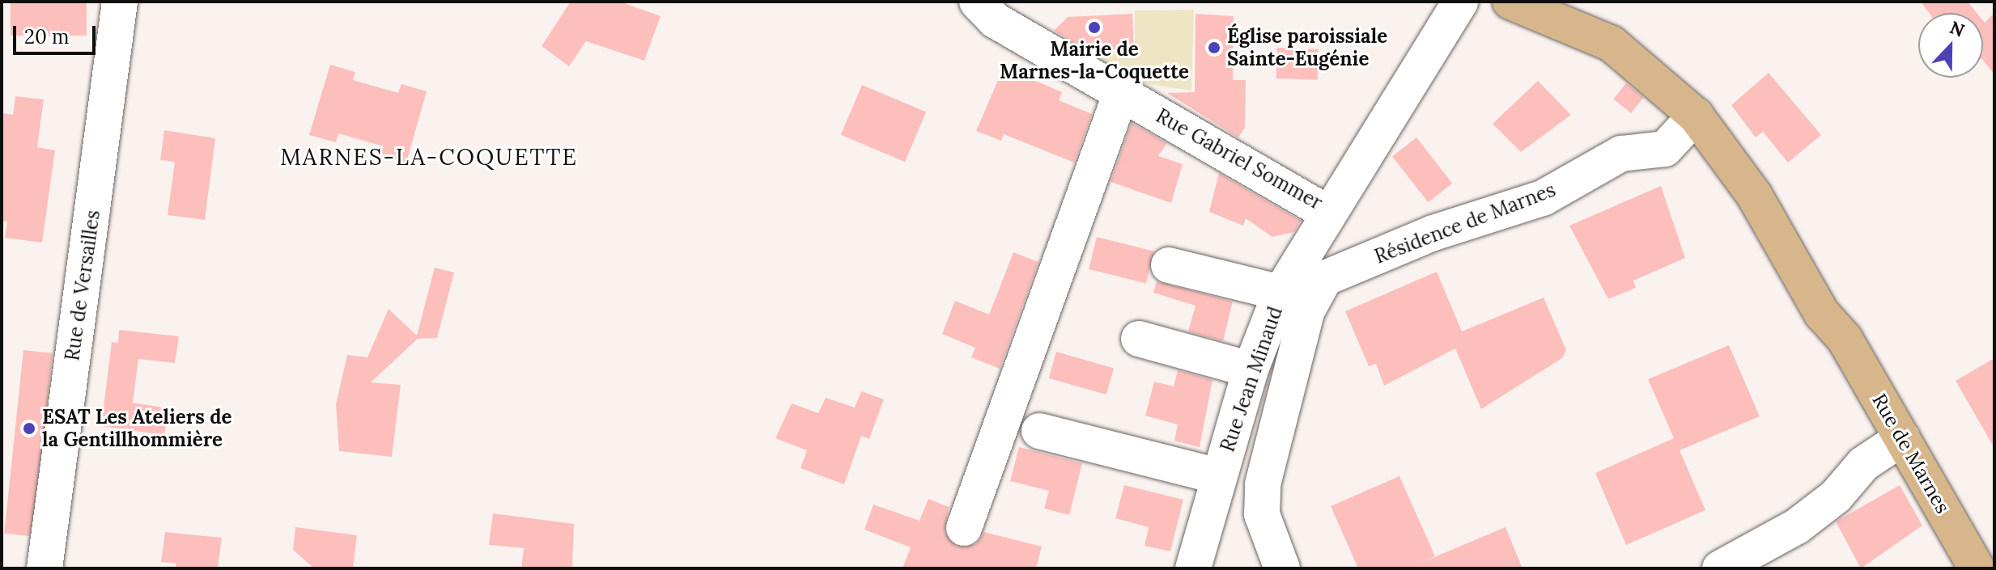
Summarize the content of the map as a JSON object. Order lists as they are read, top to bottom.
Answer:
{
  "streets": {
    "main road": ["Rue de Marnes"],
    "street": [
      "Rue Gabriel Sommer",
      "Résidence de Marnes",
      "Rue de Versailles",
      "Rue Jean Minaud"
    ]
  },
  "crossings": [
    ["Rue Gabriel Sommer", "Rue Jean Minaud"]
  ],
  "districts": ["MARNES-LA-COQUETTE"],
  "places": ["Mairie de Marnes-la-Coquette", "Église paroissiale Sainte-Eugénie", "ESAT Les Ateliers de la Gentillhommière"],
  "scale_bar": "20 m",
  "north": "top"
}
